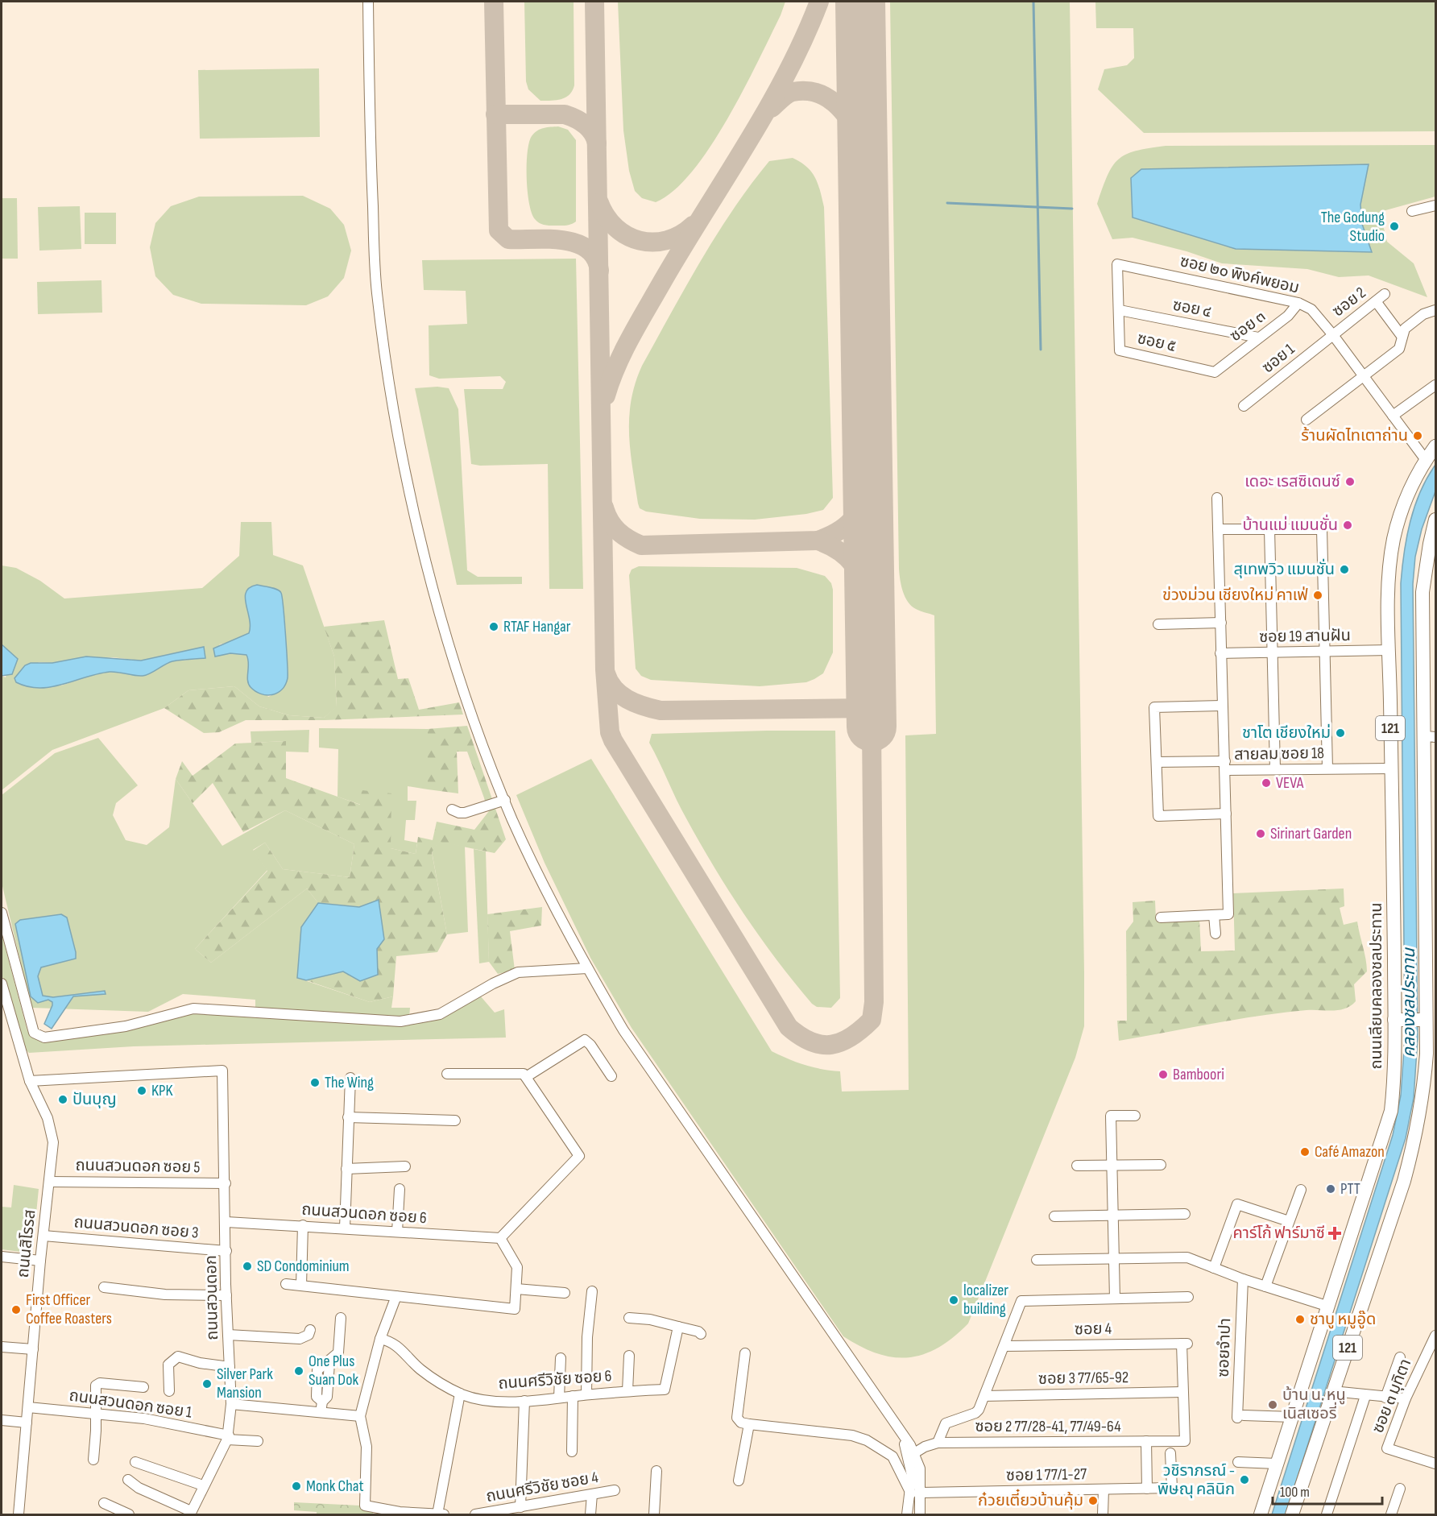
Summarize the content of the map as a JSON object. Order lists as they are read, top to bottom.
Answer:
{
  "streets": {
    "main road": ["121", "ถนนเลียบคลองชลประทาน"],
    "street": [
      "ซอย ๒๐ พิงค์พยอม",
      "ซอย 2",
      "ซอย ๔",
      "ซอย ๓",
      "ซอย ๕",
      "ซอย 1",
      "ซอย 19 สานฝัน",
      "สายลม ซอย 18",
      "ถนนสวนดอก ซอย 5",
      "ถนนสวนดอก ซอย 6",
      "ถนนสวนดอก ซอย 3",
      "ถนนสิโรรส",
      "ถนนสวนดอก",
      "ซอย 4",
      "ซอยจำปา",
      "ซอย 3 77/65-92",
      "ถนนศรีวิชัย ซอย 6",
      "ซอย ๓ มุทิตา",
      "ถนนสวนดอก ซอย 1",
      "ซอย 2 77/28-41, 77/49-64",
      "ซอย 1 77/1-27",
      "ถนนศรีวิชัย ซอย 4"
    ]
  },
  "crossings": [
    ["ซอย ๒๐ พิงค์พยอม", "ซอย 2"],
    ["ซอย ๒๐ พิงค์พยอม", "ซอย ๓"],
    ["ซอย ๒๐ พิงค์พยอม", "ซอย ๕"],
    ["ซอย ๒๐ พิงค์พยอม", "ซอย 1"],
    ["ซอย ๒๐ พิงค์พยอม", "ถนนเลียบคลองชลประทาน"],
    ["ซอย 2", "ซอย 1"],
    ["ซอย ๔", "ซอย ๓"],
    ["ซอย ๔", "ซอย ๕"],
    ["ซอย ๓", "ซอย ๕"],
    ["ซอย 19 สานฝัน", "ถนนเลียบคลองชลประทาน"],
    ["สายลม ซอย 18", "ถนนเลียบคลองชลประทาน"],
    ["ถนนเลียบคลองชลประทาน", "ซอยจำปา"],
    ["ถนนสวนดอก ซอย 5", "ถนนสิโรรส"],
    ["ถนนสวนดอก ซอย 5", "ถนนสวนดอก"],
    ["ถนนสวนดอก ซอย 6", "ถนนสวนดอก"],
    ["ถนนสวนดอก ซอย 3", "ถนนสิโรรส"],
    ["ถนนสวนดอก ซอย 3", "ถนนสวนดอก"],
    ["ถนนสิโรรส", "ถนนสวนดอก"],
    ["ถนนสิโรรส", "ถนนสวนดอก ซอย 1"],
    ["ถนนสวนดอก", "ถนนสวนดอก ซอย 1"],
    ["ซอย 4", "ซอย 3 77/65-92"],
    ["ซอย 4", "ซอย 2 77/28-41, 77/49-64"],
    ["ซอย 3 77/65-92", "ซอย 2 77/28-41, 77/49-64"]
  ],
  "water": ["คลองชลประทาน"],
  "places": {
    "other": [
      "The Godung Studio",
      "ร้านผัดไทเตาถ่าน",
      "เดอะ เรสซิเดนซ์",
      "บ้านแม่ แมนชั่น",
      "สุเทพวิว แมนชั่น",
      "ข่วงม่วน เชียงใหม่ คาเฟ่",
      "RTAF Hangar",
      "ชาโต เชียงใหม่",
      "VEVA",
      "Sirinart Garden",
      "Bamboori",
      "The Wing",
      "KPK",
      "ปันบุญ",
      "Café Amazon",
      "PTT",
      "SD Condominium",
      "localizer building",
      "First Officer Coffee Roasters",
      "ชาบู หมูอู๊ด",
      "One Plus Suan Dok",
      "Silver Park Mansion",
      "บ้าน น. หนู เนิสเซอรี่",
      "วชิราภรณ์ - พิษณุ คลินิก",
      "Monk Chat",
      "ก๋วยเตี๋ยวบ้านคุ้ม"
    ],
    "health": ["คาร์โก้ ฟาร์มาซี"]
  },
  "scale_bar": "100 m"
}
